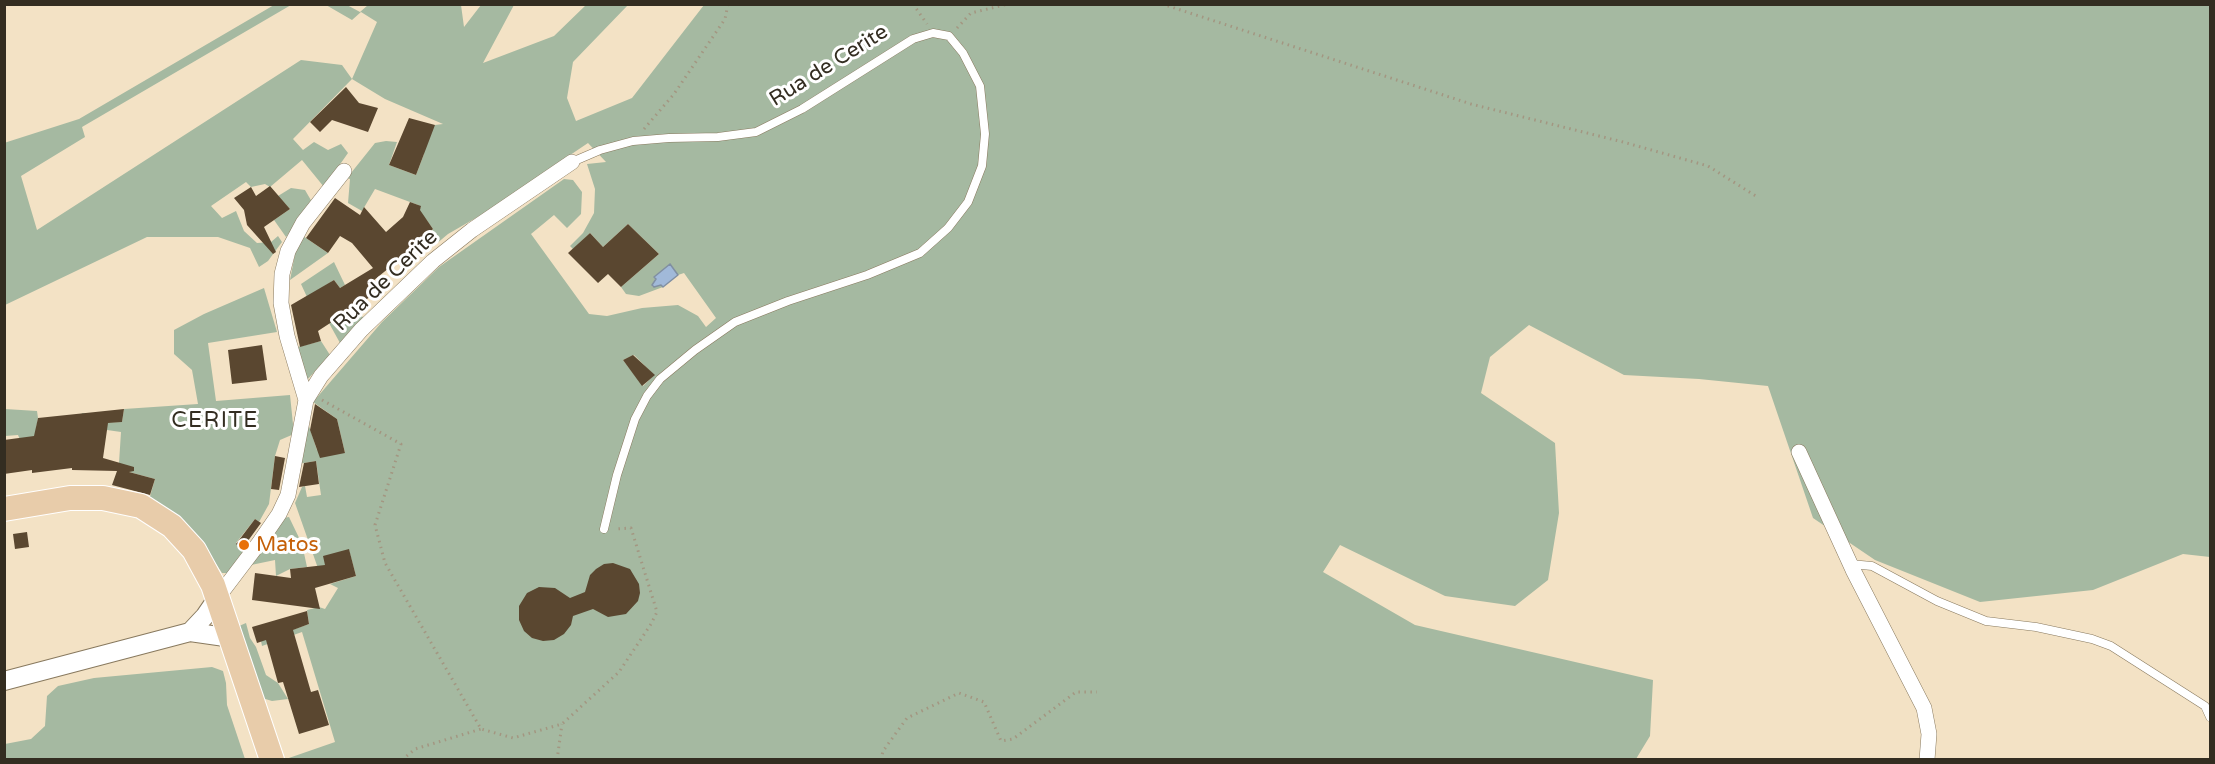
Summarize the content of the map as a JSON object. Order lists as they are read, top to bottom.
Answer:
{
  "streets": {
    "street": ["Rua de Cerite"]
  },
  "districts": ["CERITE"],
  "places": ["Matos"]
}
